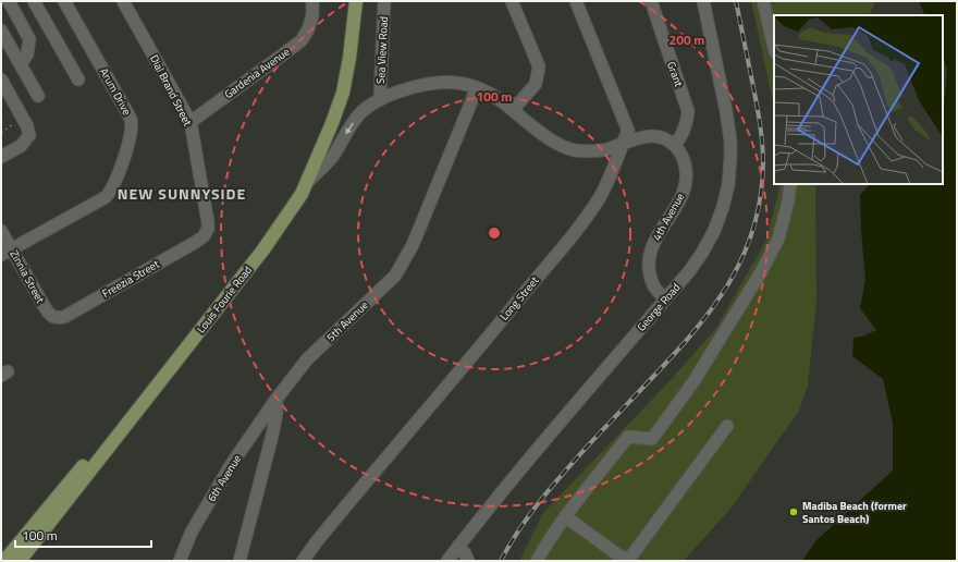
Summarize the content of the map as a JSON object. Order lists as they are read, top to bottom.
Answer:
{
  "streets": {
    "main road": ["Louis Fourie Road"],
    "street": [
      "Sea View Road",
      "Gardenia Avenue",
      "Grant",
      "Dial Brand Street",
      "Arum Drive",
      "4th Avenue",
      "Zinnia Street",
      "Freezia Street",
      "Long Street",
      "George Road",
      "5th Avenue",
      "6th Avenue"
    ]
  },
  "crossings": [
    ["Gardenia Avenue", "Dial Brand Street"],
    ["Grant", "4th Avenue"],
    ["Dial Brand Street", "Freezia Street"],
    ["Arum Drive", "Zinnia Street"],
    ["4th Avenue", "George Road"],
    ["Zinnia Street", "Freezia Street"],
    ["5th Avenue", "6th Avenue"]
  ],
  "districts": ["NEW SUNNYSIDE"],
  "places": ["Madiba Beach (former Santos Beach)"],
  "scale_bar": "100 m",
  "rings": ["200 m", "100 m"]
}
